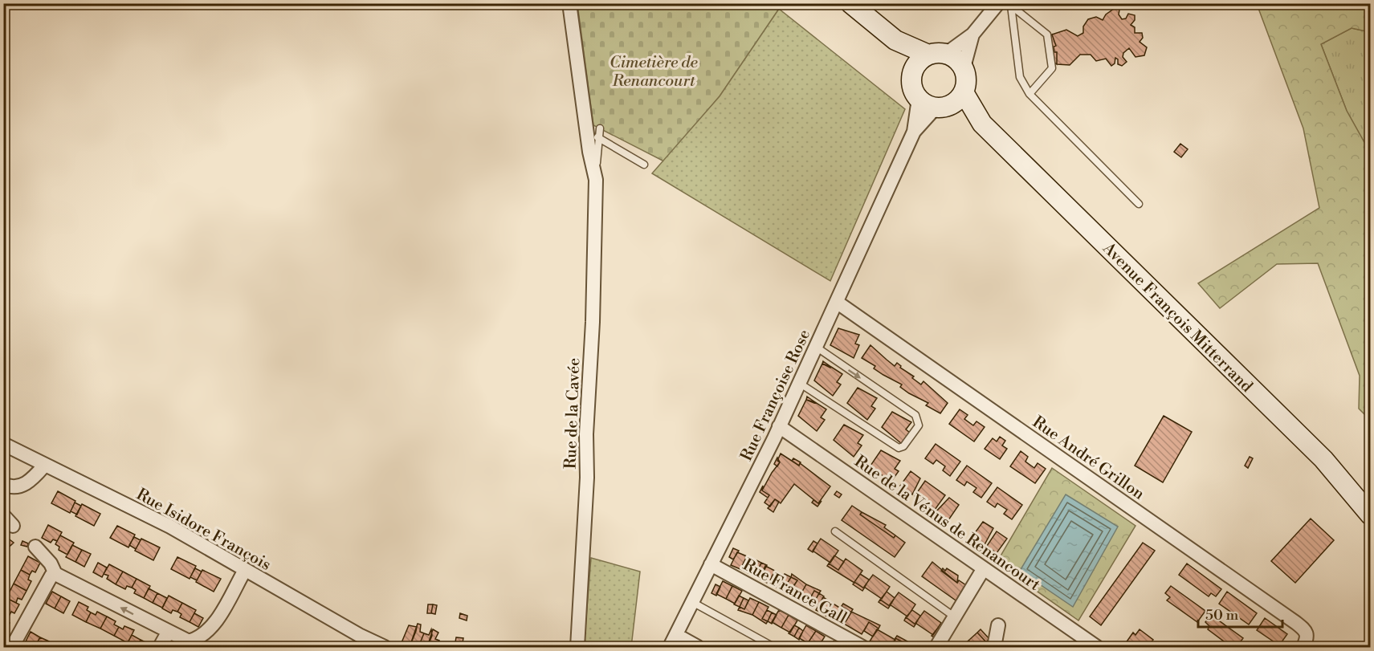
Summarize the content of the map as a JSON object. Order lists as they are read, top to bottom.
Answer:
{
  "streets": {
    "main road": ["Avenue François Mitterrand"],
    "street": [
      "Rue Françoise Rose",
      "Rue de la Cavée",
      "Rue André Grillon",
      "Rue de la Vénus de Renancourt",
      "Rue Isidore François",
      "Rue France Gall"
    ]
  },
  "crossings": [
    ["Rue Françoise Rose", "Rue André Grillon"],
    ["Rue Françoise Rose", "Rue de la Vénus de Renancourt"],
    ["Rue Françoise Rose", "Rue France Gall"]
  ],
  "parks": ["Cimetière de Renancourt"],
  "scale_bar": "50 m"
}
